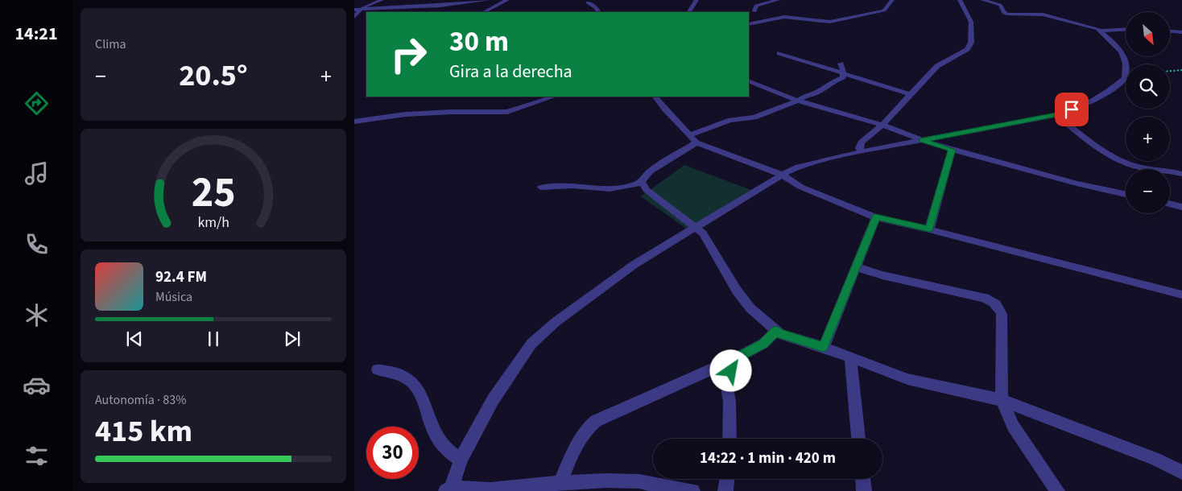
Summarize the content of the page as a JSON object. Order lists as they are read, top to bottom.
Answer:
{
  "north": "bottom right",
  "page": {
    "tabs": "14:21",
    "tile": [
      "Clima",
      ["Autonomía · 83%", "415 km"]
    ],
    "map_buttons": ["+", "−"],
    "turn": ["30 m", "Gira a la derecha"],
    "heat": ["−", "20.5°", "+"],
    "song": ["92.4 FM", "Música"],
    "limit": "30",
    "trip": "14:22 · 1 min · 420 m",
    "gauge": ["25", "km/h"]
  }
}
